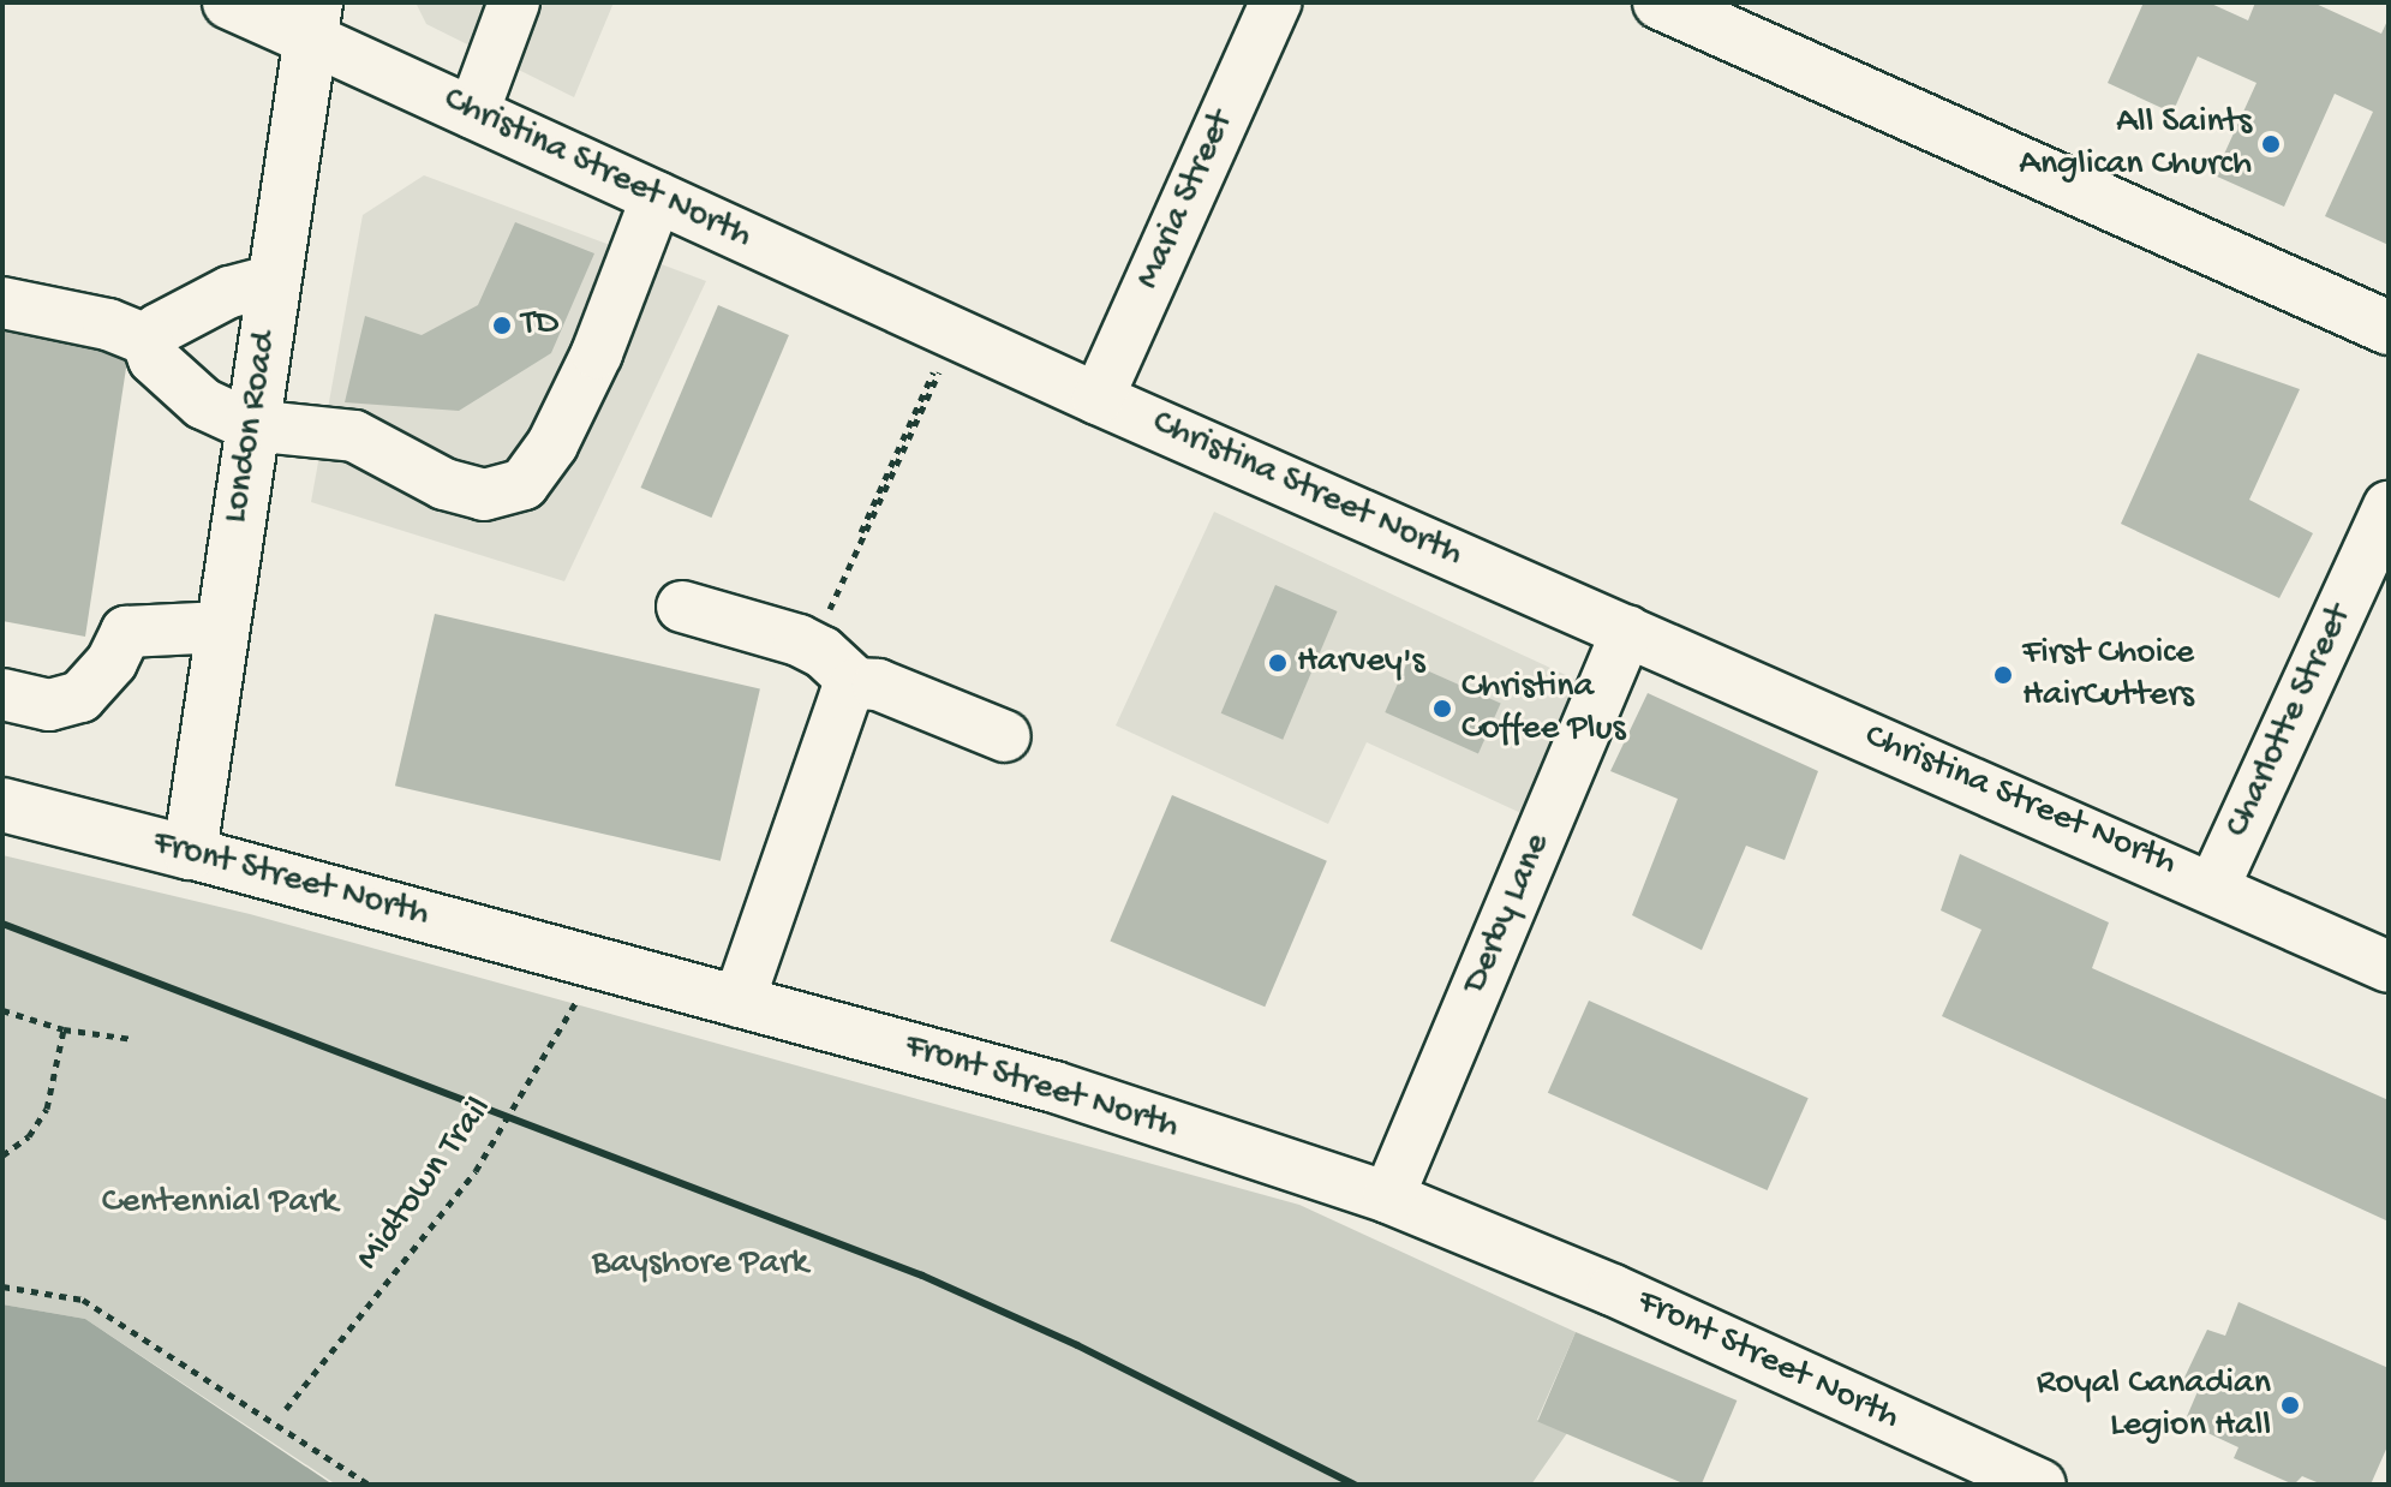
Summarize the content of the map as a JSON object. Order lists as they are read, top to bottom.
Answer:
{
  "streets": {
    "main road": ["Christina Street North", "London Road", "Front Street North"],
    "street": ["Maria Street", "Charlotte Street", "Derby Lane"],
    "path": ["Midtown Trail"]
  },
  "crossings": [
    ["Christina Street North", "Maria Street"],
    ["Christina Street North", "London Road"],
    ["Christina Street North", "Charlotte Street"],
    ["Christina Street North", "Derby Lane"],
    ["London Road", "Front Street North"],
    ["Front Street North", "Derby Lane"]
  ],
  "parks": ["Centennial Park", "Bayshore Park"],
  "places": [
    "All Saints Anglican Church",
    "TD",
    "Harvey's",
    "First Choice HairCutters",
    "Christina Coffee Plus",
    "Royal Canadian Legion Hall"
  ]
}
